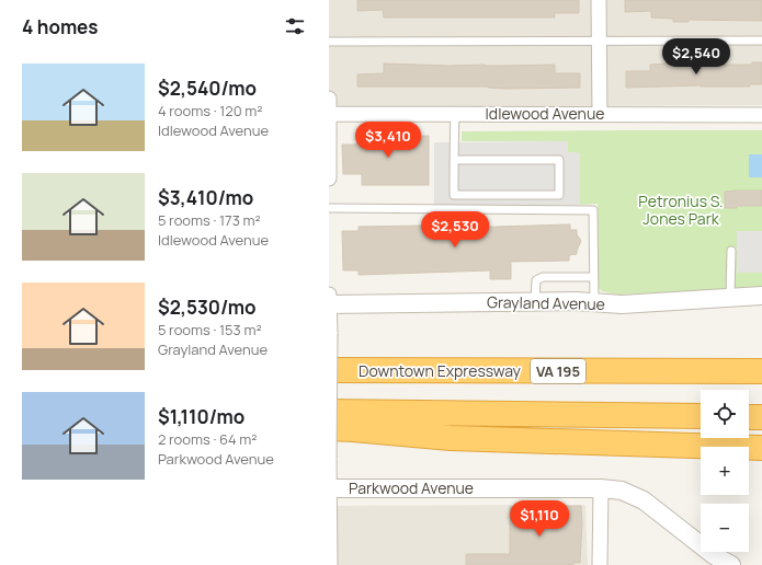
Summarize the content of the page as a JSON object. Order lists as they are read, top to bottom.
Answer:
{
  "streets": {
    "highway": ["Downtown Expressway", "VA 195"],
    "street": ["Idlewood Avenue", "Grayland Avenue", "Parkwood Avenue"]
  },
  "parks": ["Petronius S. Jones Park"],
  "page": {
    "heading": "4 homes",
    "price": [
      "$2,540",
      "$3,410",
      "$2,530",
      "$1,110"
    ],
    "list": [
      {
        "name": "$2,540/mo",
        "note": "4 rooms · 120 m² · Idlewood Avenue"
      },
      {
        "name": "$3,410/mo",
        "note": "5 rooms · 173 m² · Idlewood Avenue"
      },
      {
        "name": "$2,530/mo",
        "note": "5 rooms · 153 m² · Grayland Avenue"
      },
      {
        "name": "$1,110/mo",
        "note": "2 rooms · 64 m² · Parkwood Avenue"
      }
    ],
    "map_buttons": ["+", "−"]
  }
}
